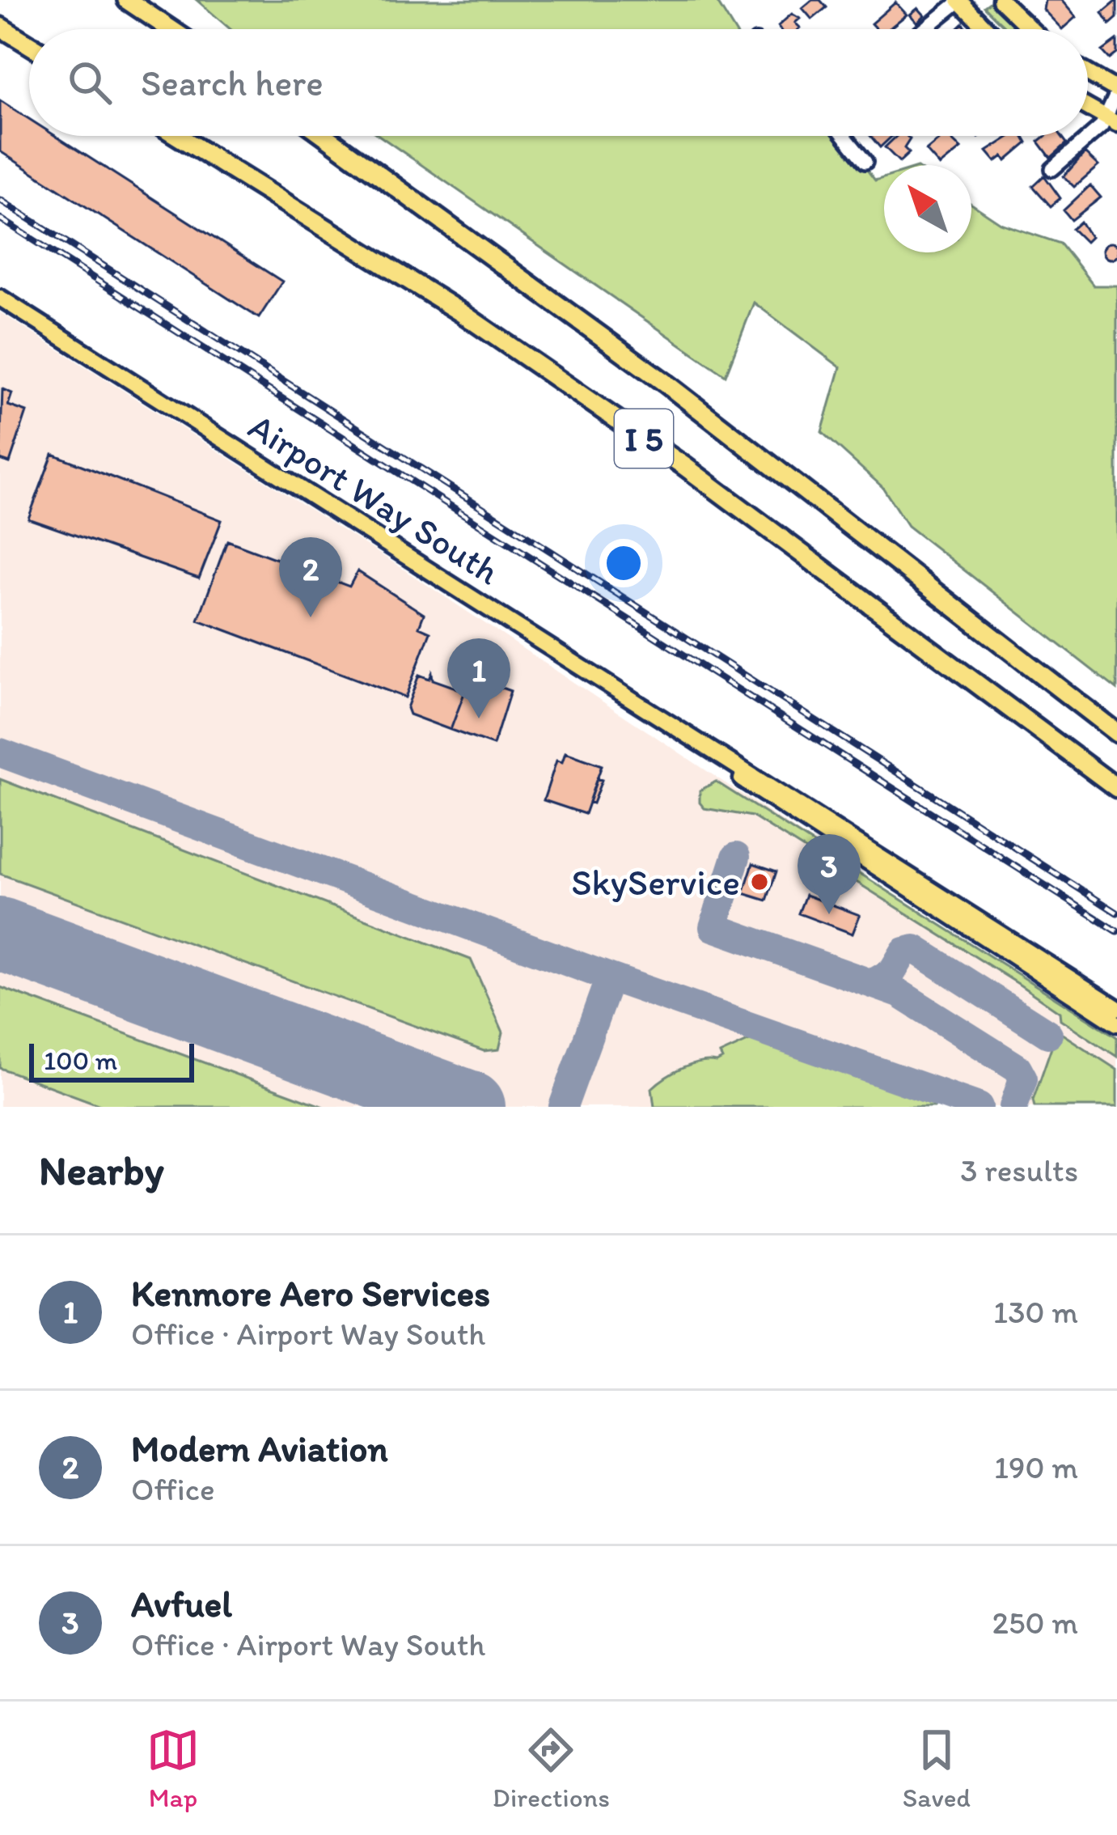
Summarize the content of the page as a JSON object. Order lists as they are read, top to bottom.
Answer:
{
  "streets": {
    "highway": ["I 5"],
    "main road": ["Airport Way South"]
  },
  "places": ["SkyService"],
  "scale_bar": "100 m",
  "north": "top left",
  "page": {
    "search": "Search here",
    "pins": ["2", "1", "3"],
    "scale": "100 m",
    "heading": ["Nearby", "3 results"],
    "list": [
      {
        "mark": "1",
        "name": "Kenmore Aero Services",
        "note": "Office · Airport Way South",
        "value": "130 m"
      },
      {
        "mark": "2",
        "name": "Modern Aviation",
        "note": "Office",
        "value": "190 m"
      },
      {
        "mark": "3",
        "name": "Avfuel",
        "note": "Office · Airport Way South",
        "value": "250 m"
      }
    ],
    "nav": ["Map", "Directions", "Saved"]
  }
}
